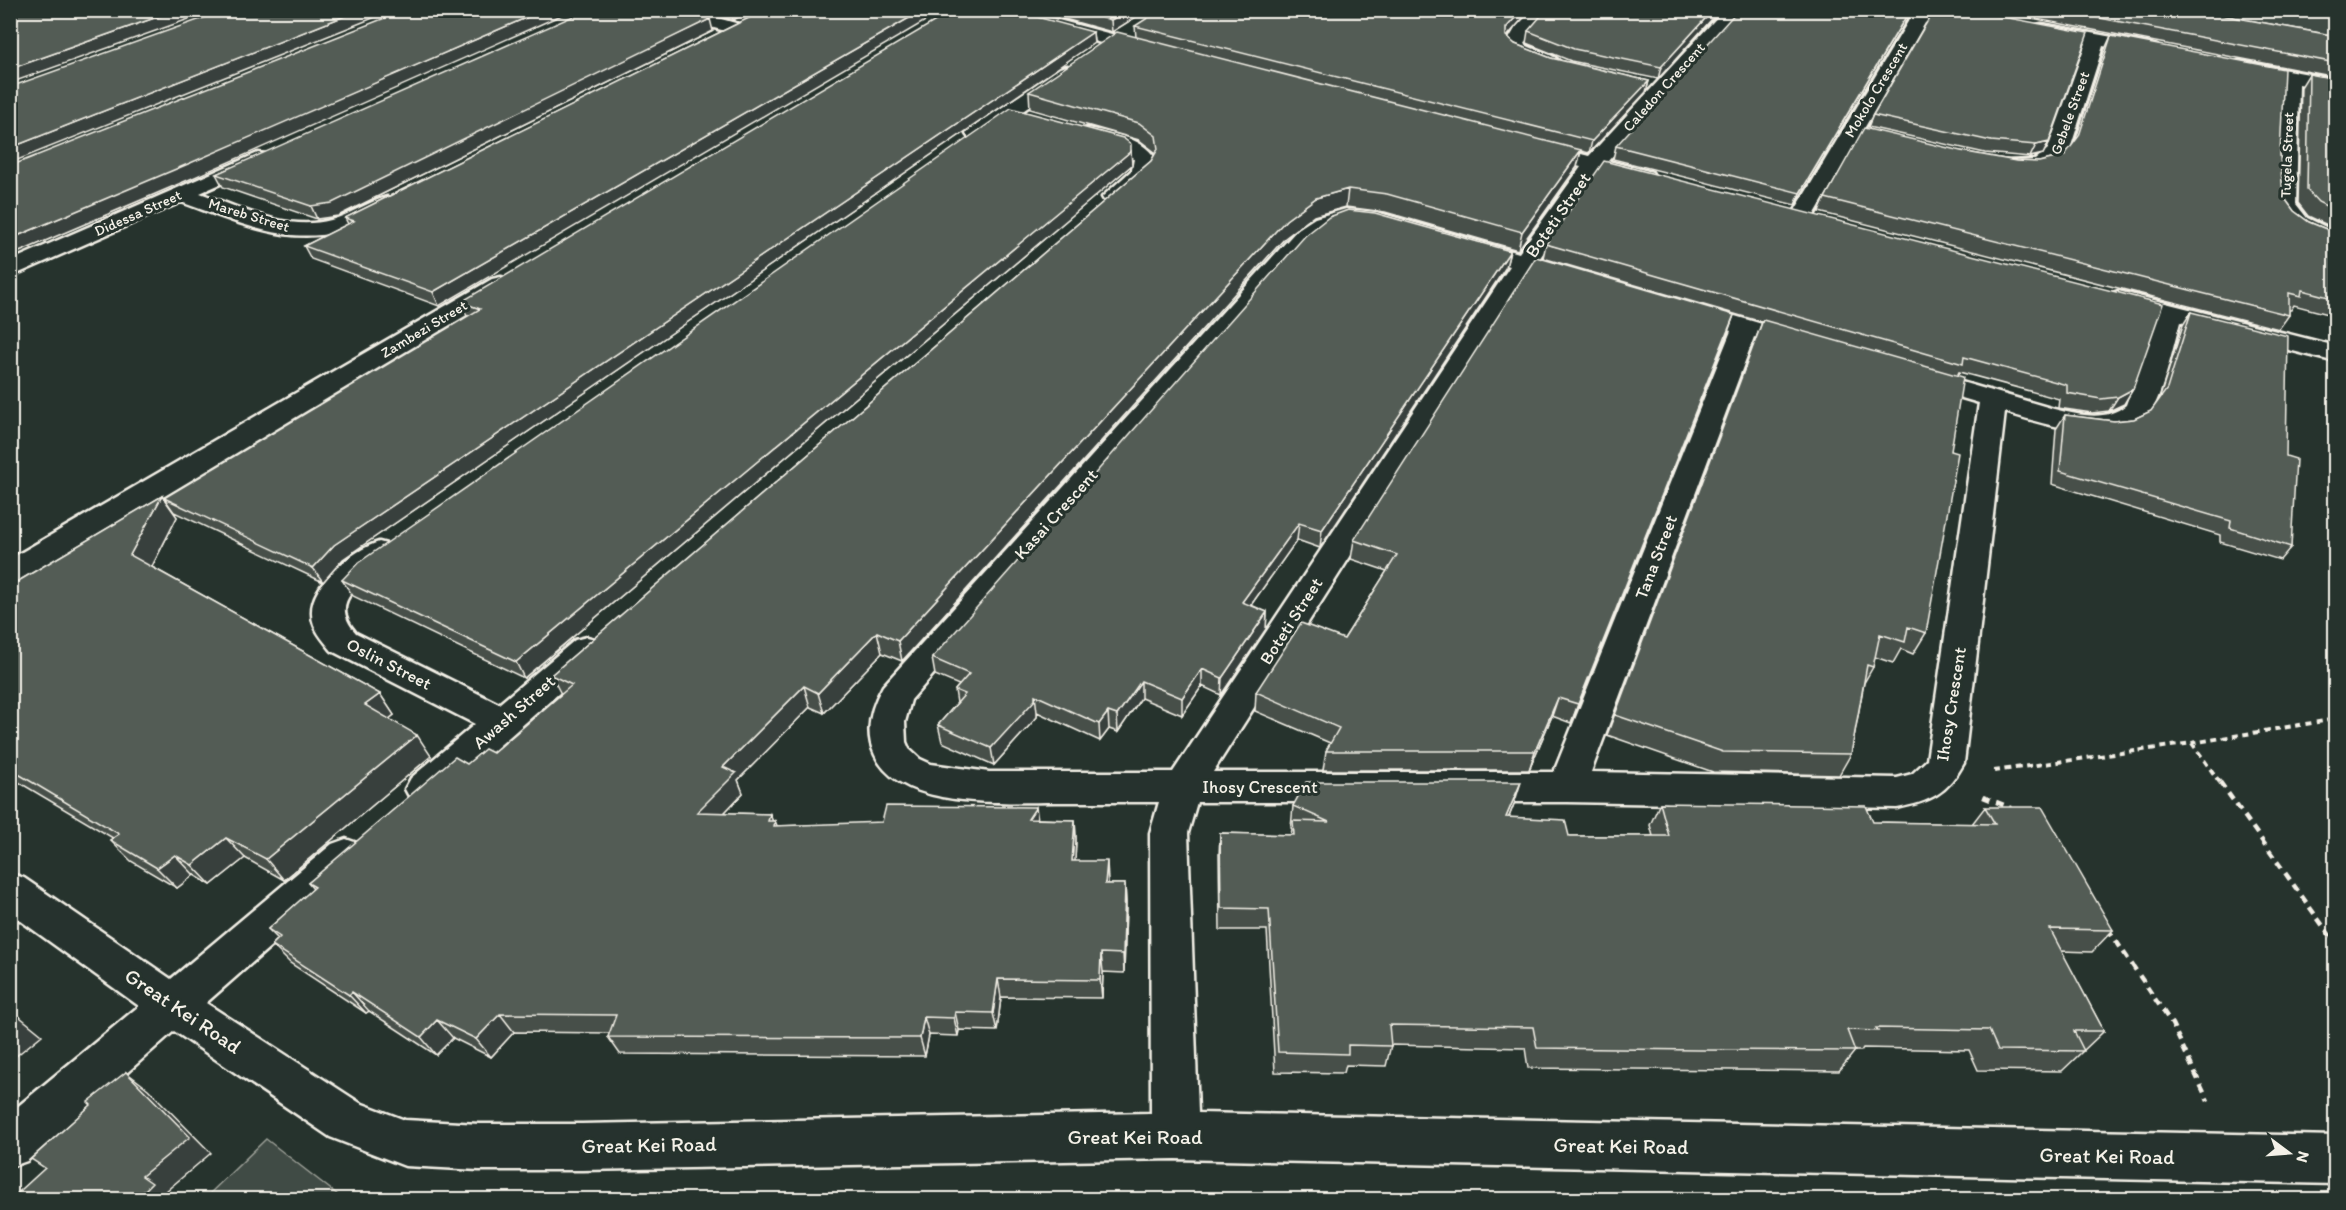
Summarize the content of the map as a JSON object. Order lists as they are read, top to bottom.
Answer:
{
  "streets": {
    "street": [
      "Caledon Crescent",
      "Mokolo Crescent",
      "Gebele Street",
      "Tugela Street",
      "Didessa Street",
      "Mareb Street",
      "Boteti Street",
      "Zambezi Street",
      "Kasai Crescent",
      "Tana Street",
      "Oslin Street",
      "Ihosy Crescent",
      "Awash Street",
      "Great Kei Road"
    ]
  },
  "crossings": [
    ["Caledon Crescent", "Boteti Street"],
    ["Didessa Street", "Mareb Street"],
    ["Boteti Street", "Kasai Crescent"],
    ["Boteti Street", "Ihosy Crescent"],
    ["Boteti Street", "Great Kei Road"],
    ["Kasai Crescent", "Ihosy Crescent"],
    ["Tana Street", "Ihosy Crescent"],
    ["Oslin Street", "Awash Street"]
  ],
  "north": "right"
}
